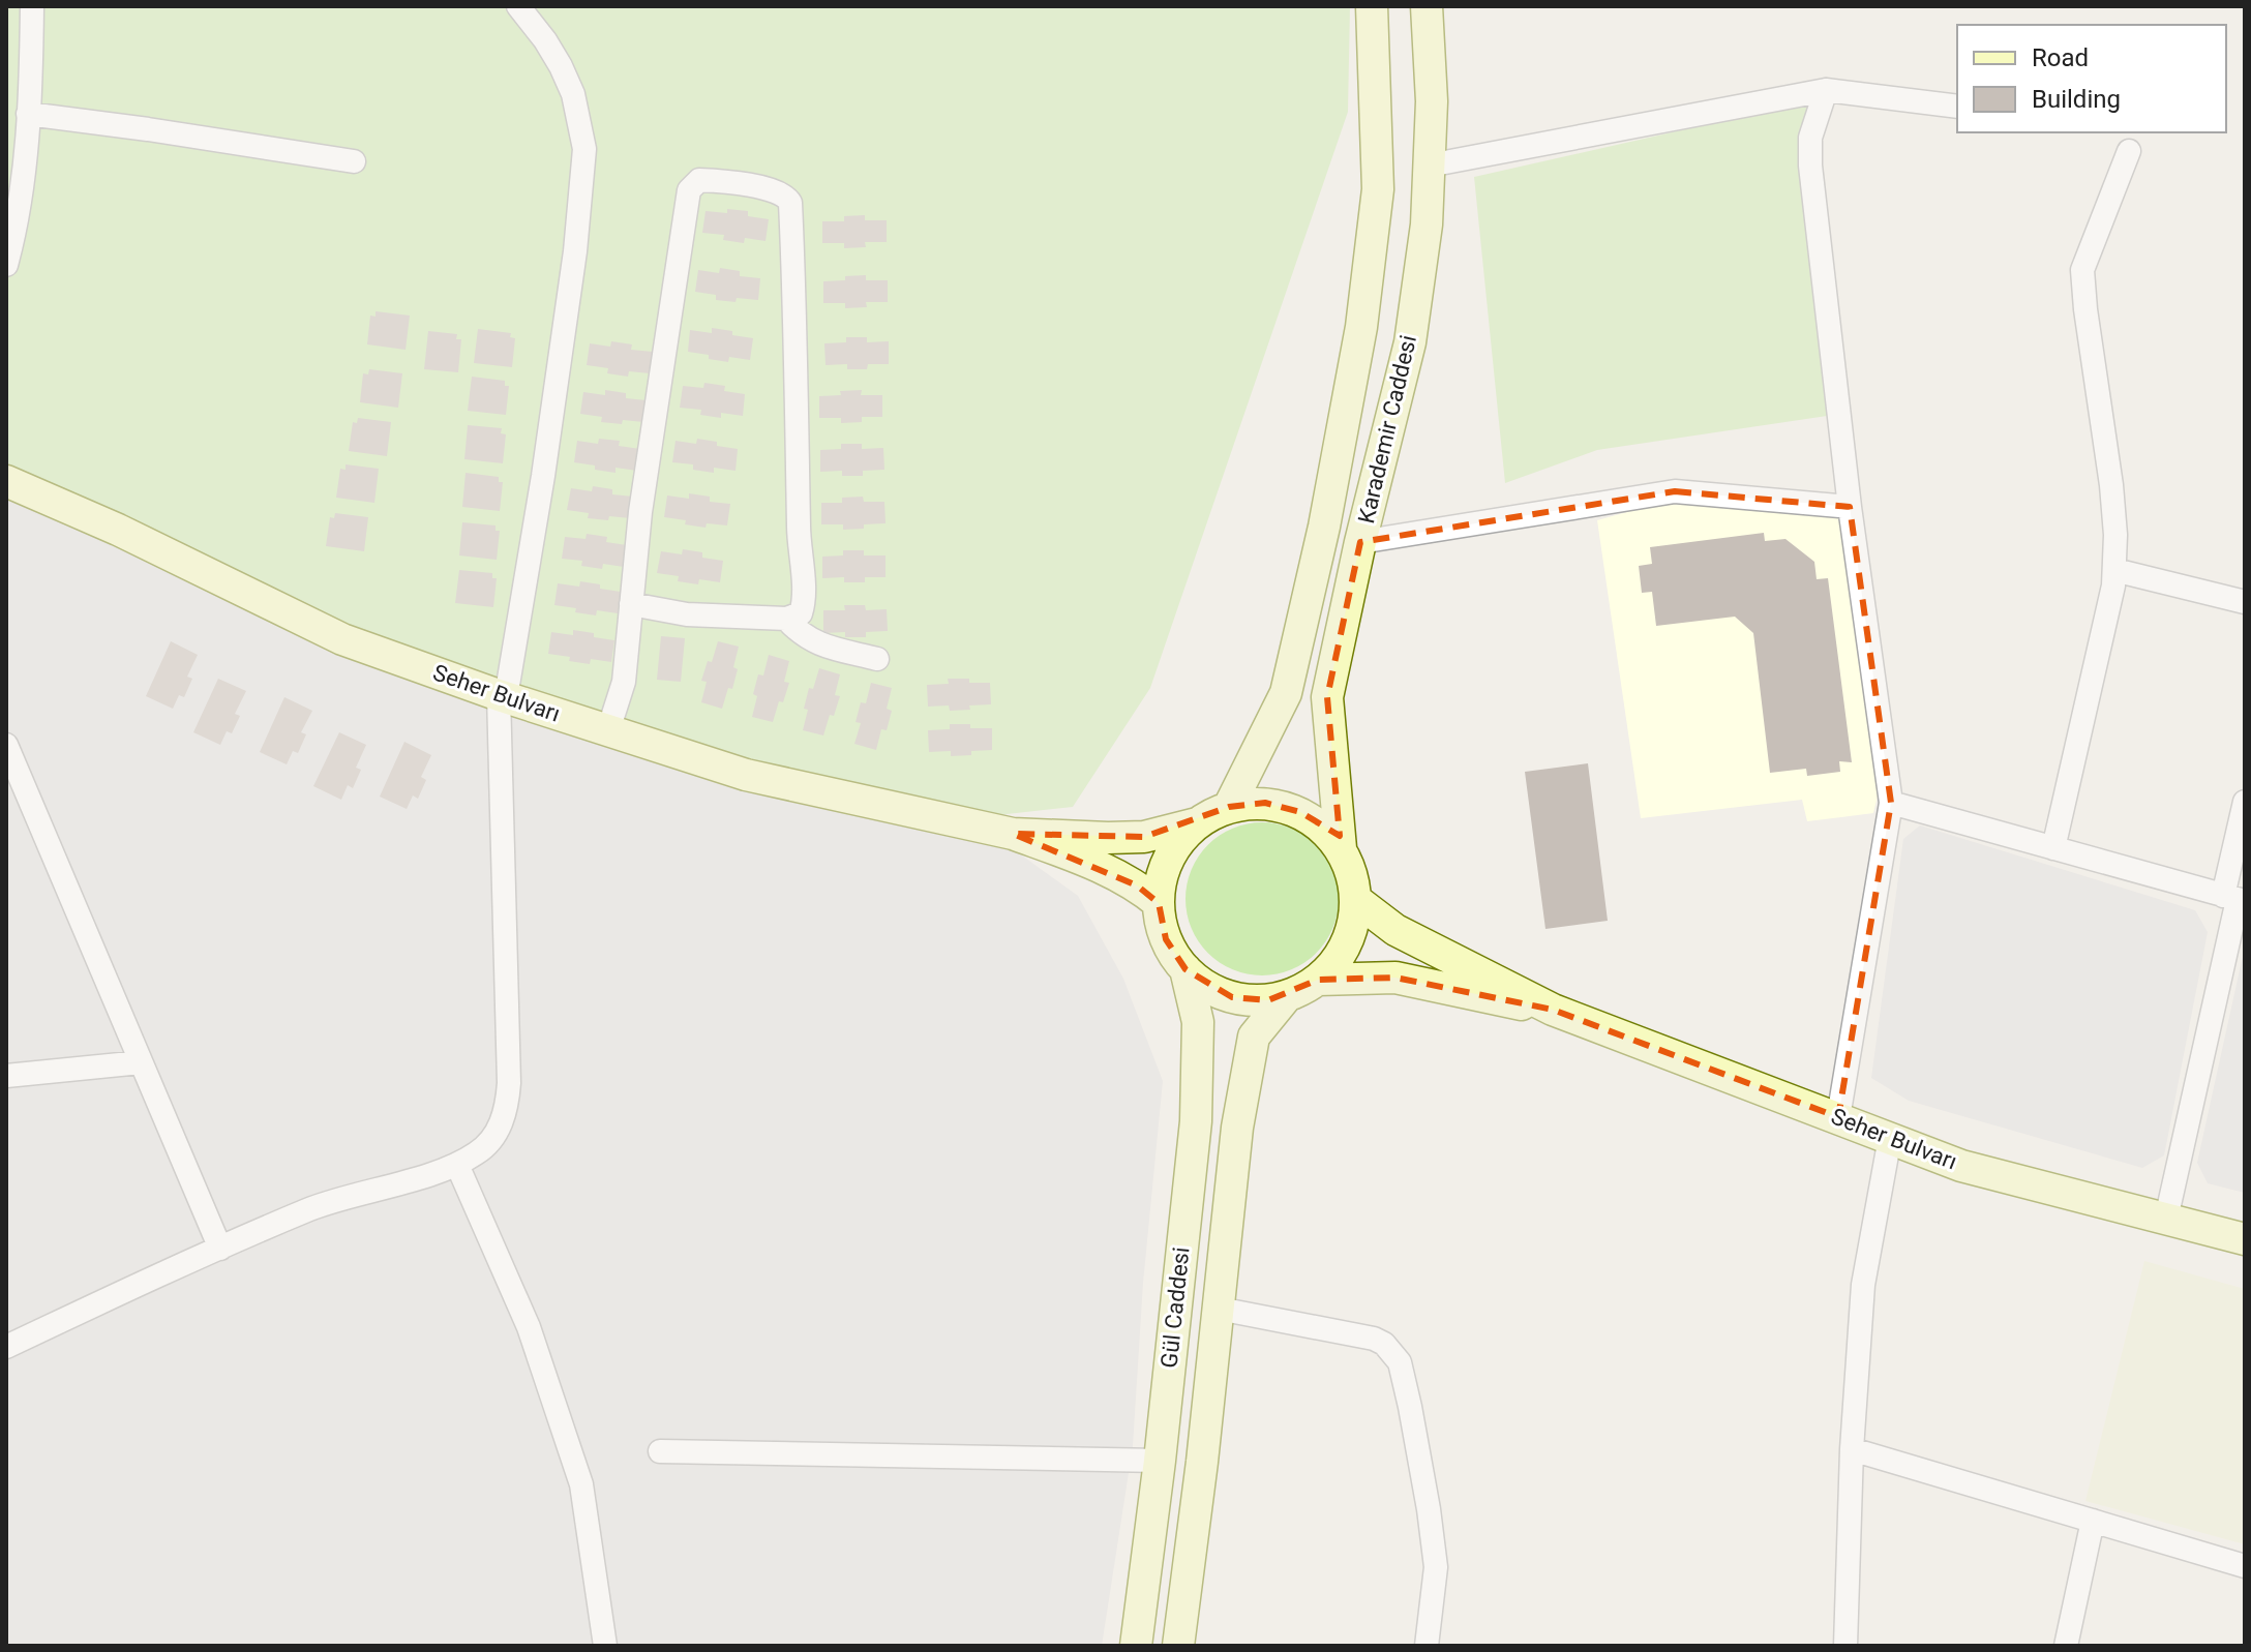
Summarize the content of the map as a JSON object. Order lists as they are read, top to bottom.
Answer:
{
  "streets": {
    "street": ["Karademir Caddesi", "Seher Bulvarı", "Gül Caddesi"]
  },
  "crossings": [
    ["Karademir Caddesi", "Seher Bulvarı"],
    ["Karademir Caddesi", "Gül Caddesi"],
    ["Seher Bulvarı", "Gül Caddesi"]
  ],
  "legend": ["Road", "Building"]
}
